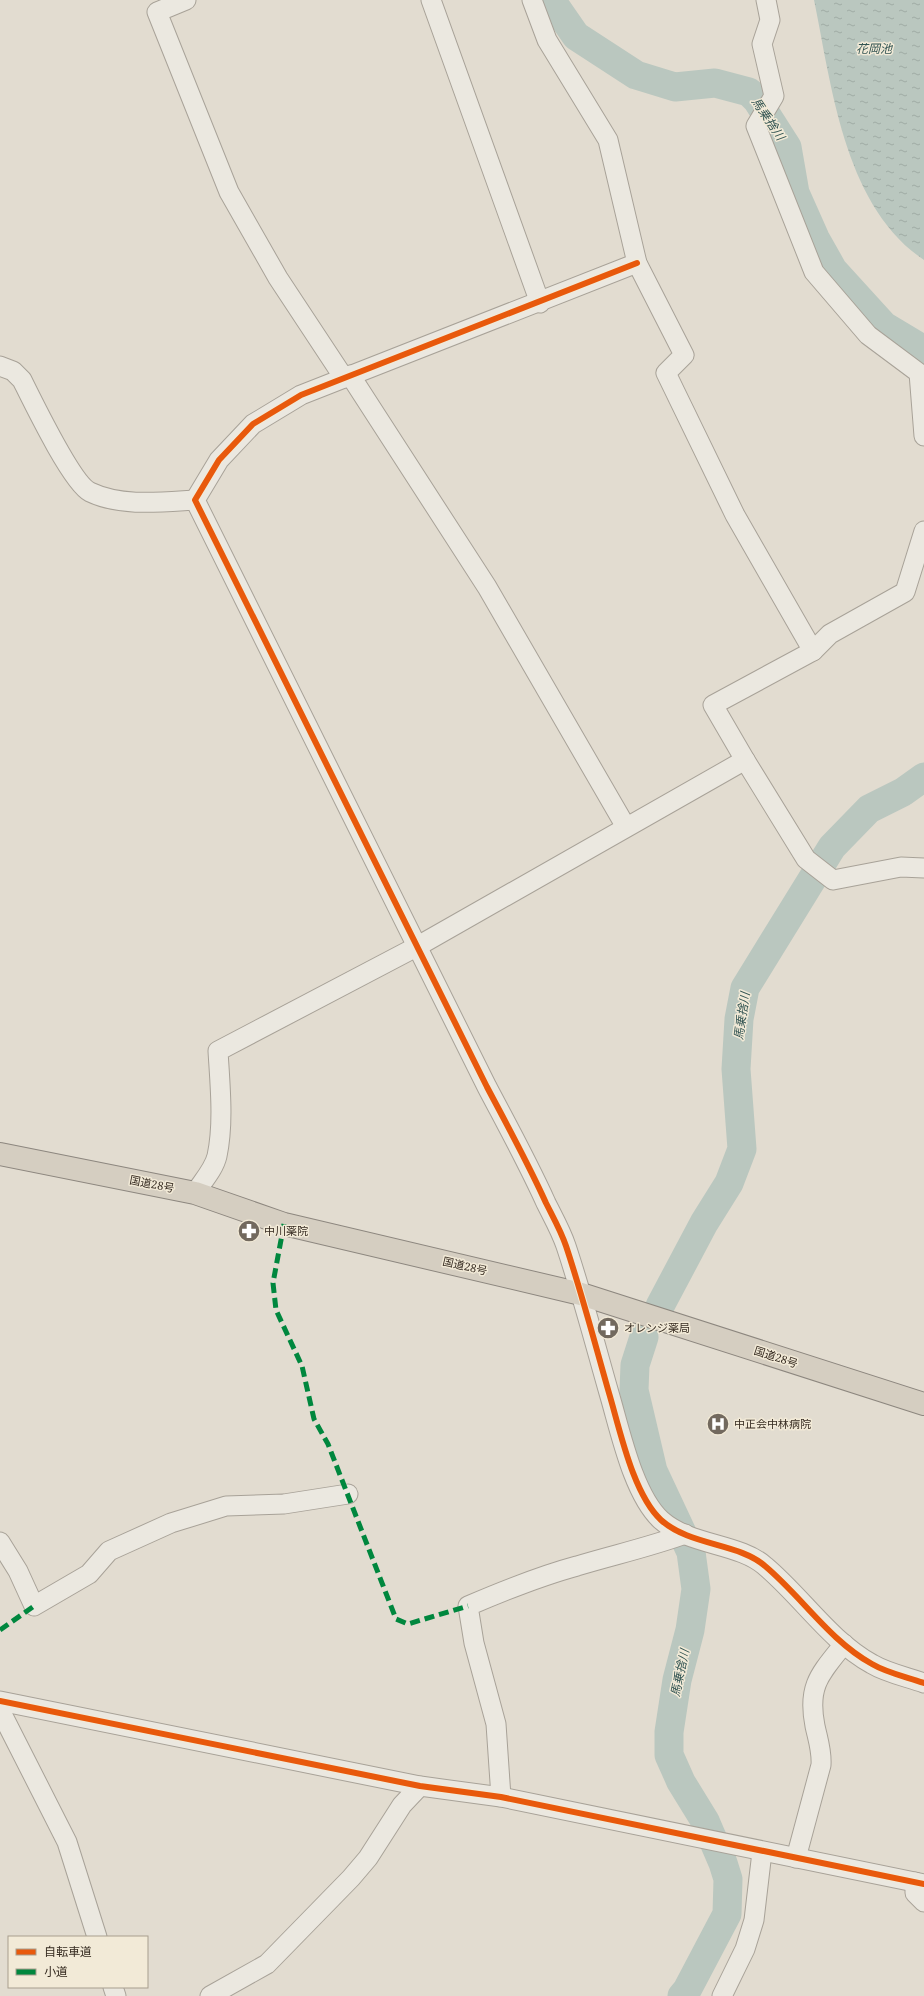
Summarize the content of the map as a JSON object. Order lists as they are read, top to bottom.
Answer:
{
  "streets": {
    "highway": ["国道28号"]
  },
  "water": ["花岡池", "馬乗捨川"],
  "places": {
    "pharmacy": ["中川薬院", "オレンジ薬局"],
    "hospital": ["中正会中林病院"]
  },
  "legend": ["自転車道", "小道"]
}
